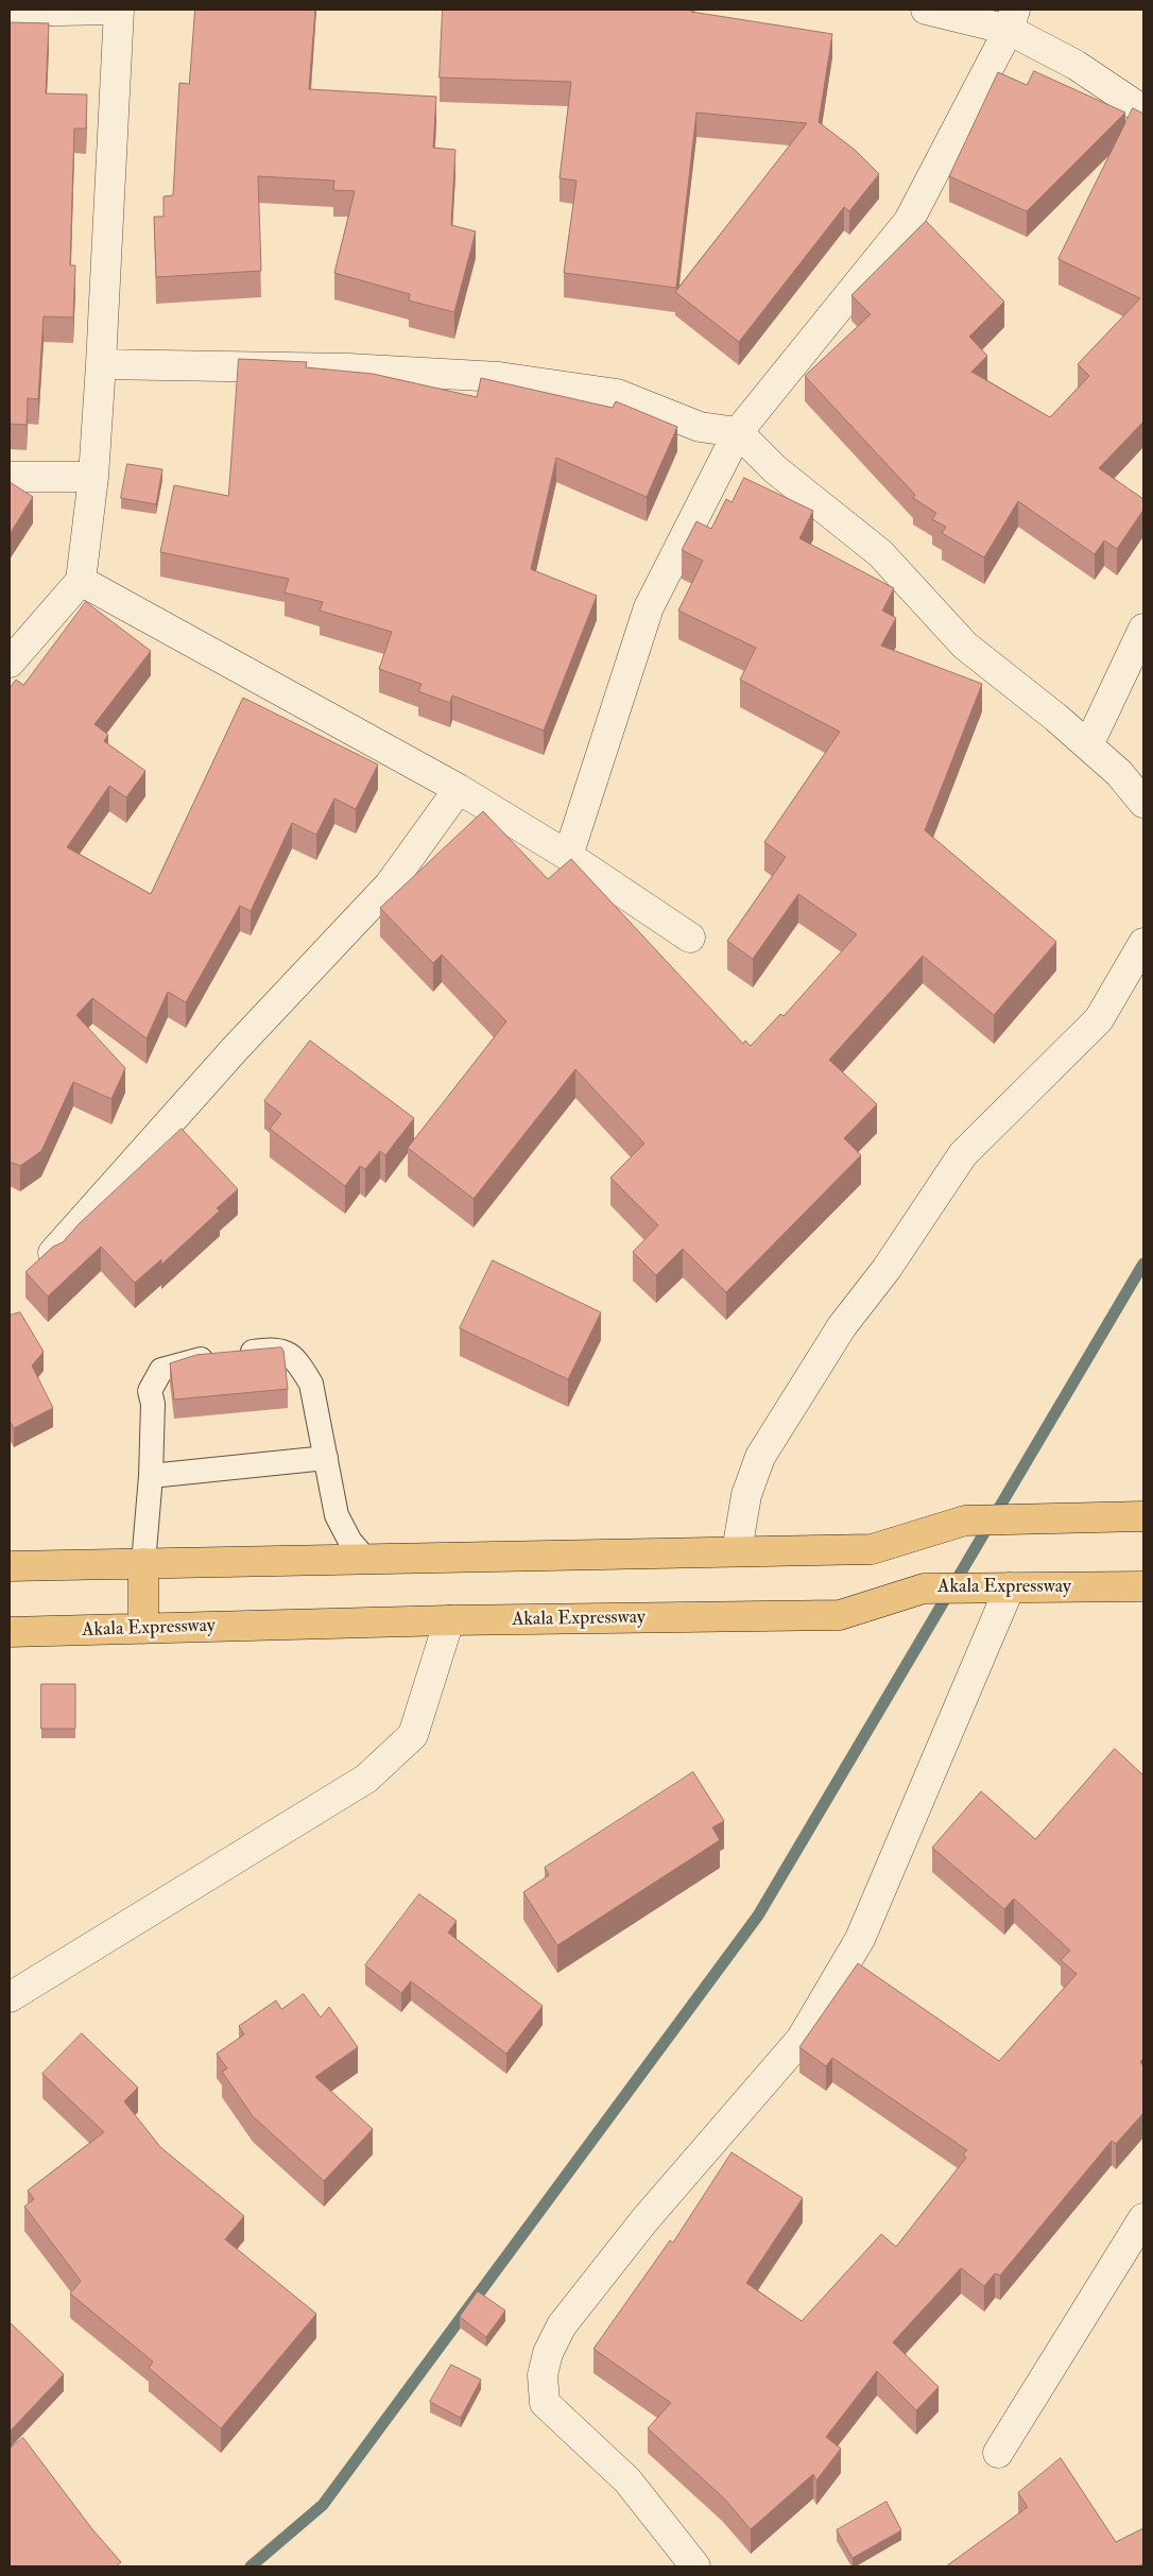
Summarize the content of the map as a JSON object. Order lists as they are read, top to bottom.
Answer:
{
  "streets": {
    "main road": ["Akala Expressway"]
  }
}
